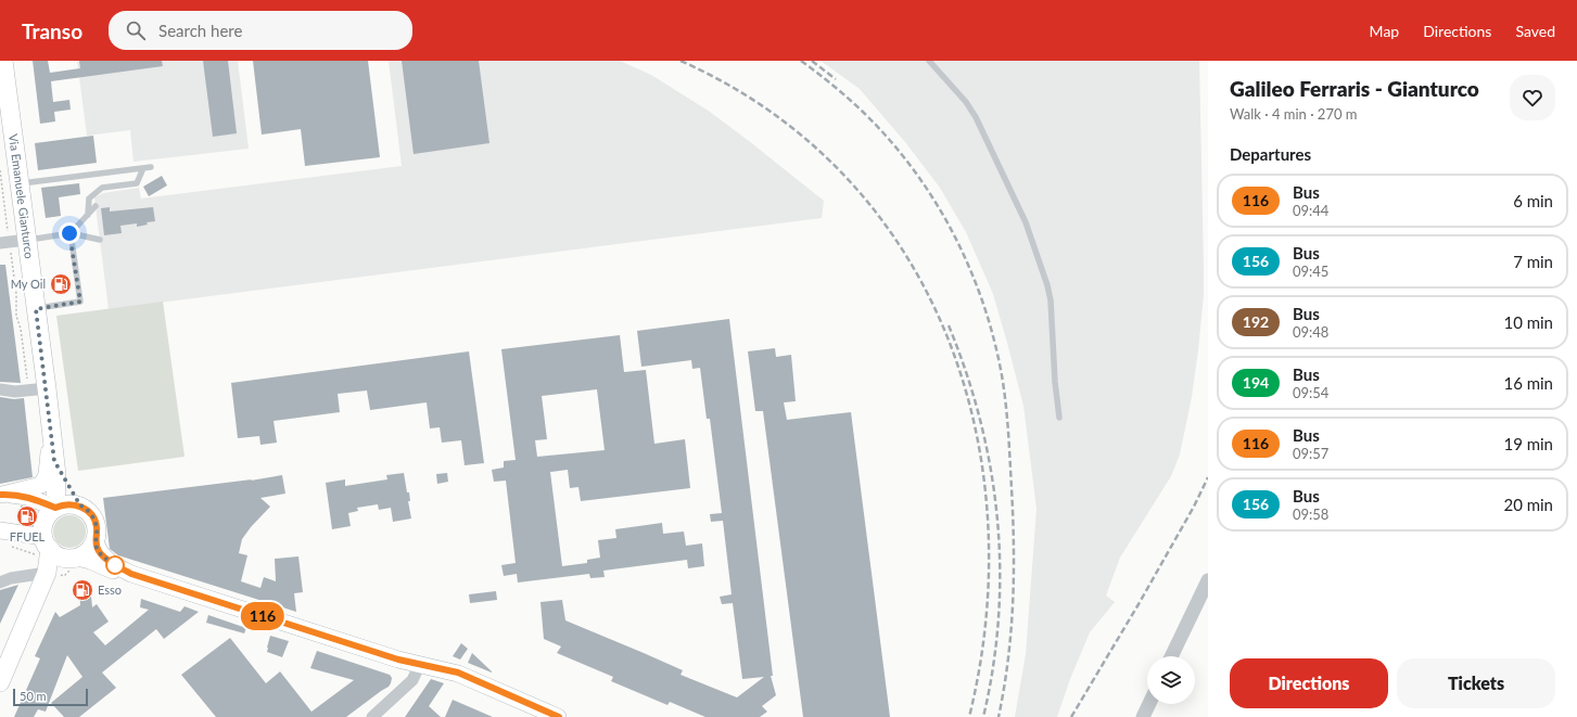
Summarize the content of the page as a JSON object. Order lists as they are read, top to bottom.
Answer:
{
  "streets": {
    "main road": ["Via Emanuele Gianturco"]
  },
  "places": {
    "fuel station": ["My Oil", "FFUEL", "Esso"]
  },
  "lines": ["bus line 116"],
  "scale_bar": "50 m",
  "page": {
    "header": "Transo",
    "search": "Search here",
    "nav": ["Map", "Directions", "Saved"],
    "on_map": "116",
    "heading": [
      ["Galileo Ferraris - Gianturco", "Walk · 4 min · 270 m"],
      "Departures"
    ],
    "list": [
      {
        "mark": "116",
        "name": "Bus",
        "note": "09:44",
        "value": "6 min"
      },
      {
        "mark": "156",
        "name": "Bus",
        "note": "09:45",
        "value": "7 min"
      },
      {
        "mark": "192",
        "name": "Bus",
        "note": "09:48",
        "value": "10 min"
      },
      {
        "mark": "194",
        "name": "Bus",
        "note": "09:54",
        "value": "16 min"
      },
      {
        "mark": "116",
        "name": "Bus",
        "note": "09:57",
        "value": "19 min"
      },
      {
        "mark": "156",
        "name": "Bus",
        "note": "09:58",
        "value": "20 min"
      }
    ],
    "buttons": ["Directions", "Tickets"],
    "scale": "50 m"
  }
}
